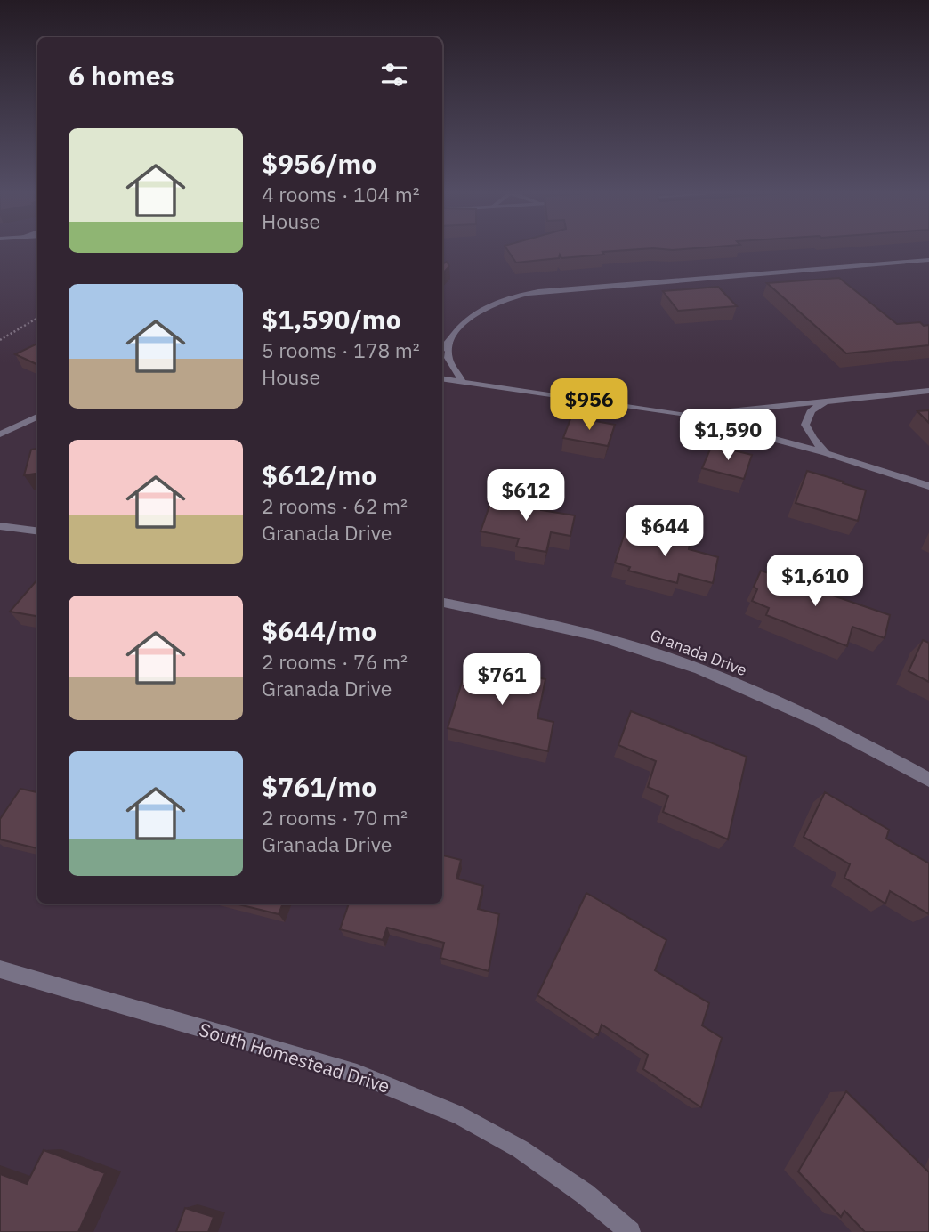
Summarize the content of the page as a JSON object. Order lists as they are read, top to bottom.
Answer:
{
  "streets": {
    "street": ["Granada Drive", "South Homestead Drive"]
  },
  "page": {
    "heading": "6 homes",
    "list": [
      {
        "name": "$956/mo",
        "note": "4 rooms · 104 m² · House"
      },
      {
        "name": "$1,590/mo",
        "note": "5 rooms · 178 m² · House"
      },
      {
        "name": "$612/mo",
        "note": "2 rooms · 62 m² · Granada Drive"
      },
      {
        "name": "$644/mo",
        "note": "2 rooms · 76 m² · Granada Drive"
      },
      {
        "name": "$761/mo",
        "note": "2 rooms · 70 m² · Granada Drive"
      }
    ],
    "price": [
      "$956",
      "$1,590",
      "$612",
      "$644",
      "$1,610",
      "$761"
    ]
  }
}
